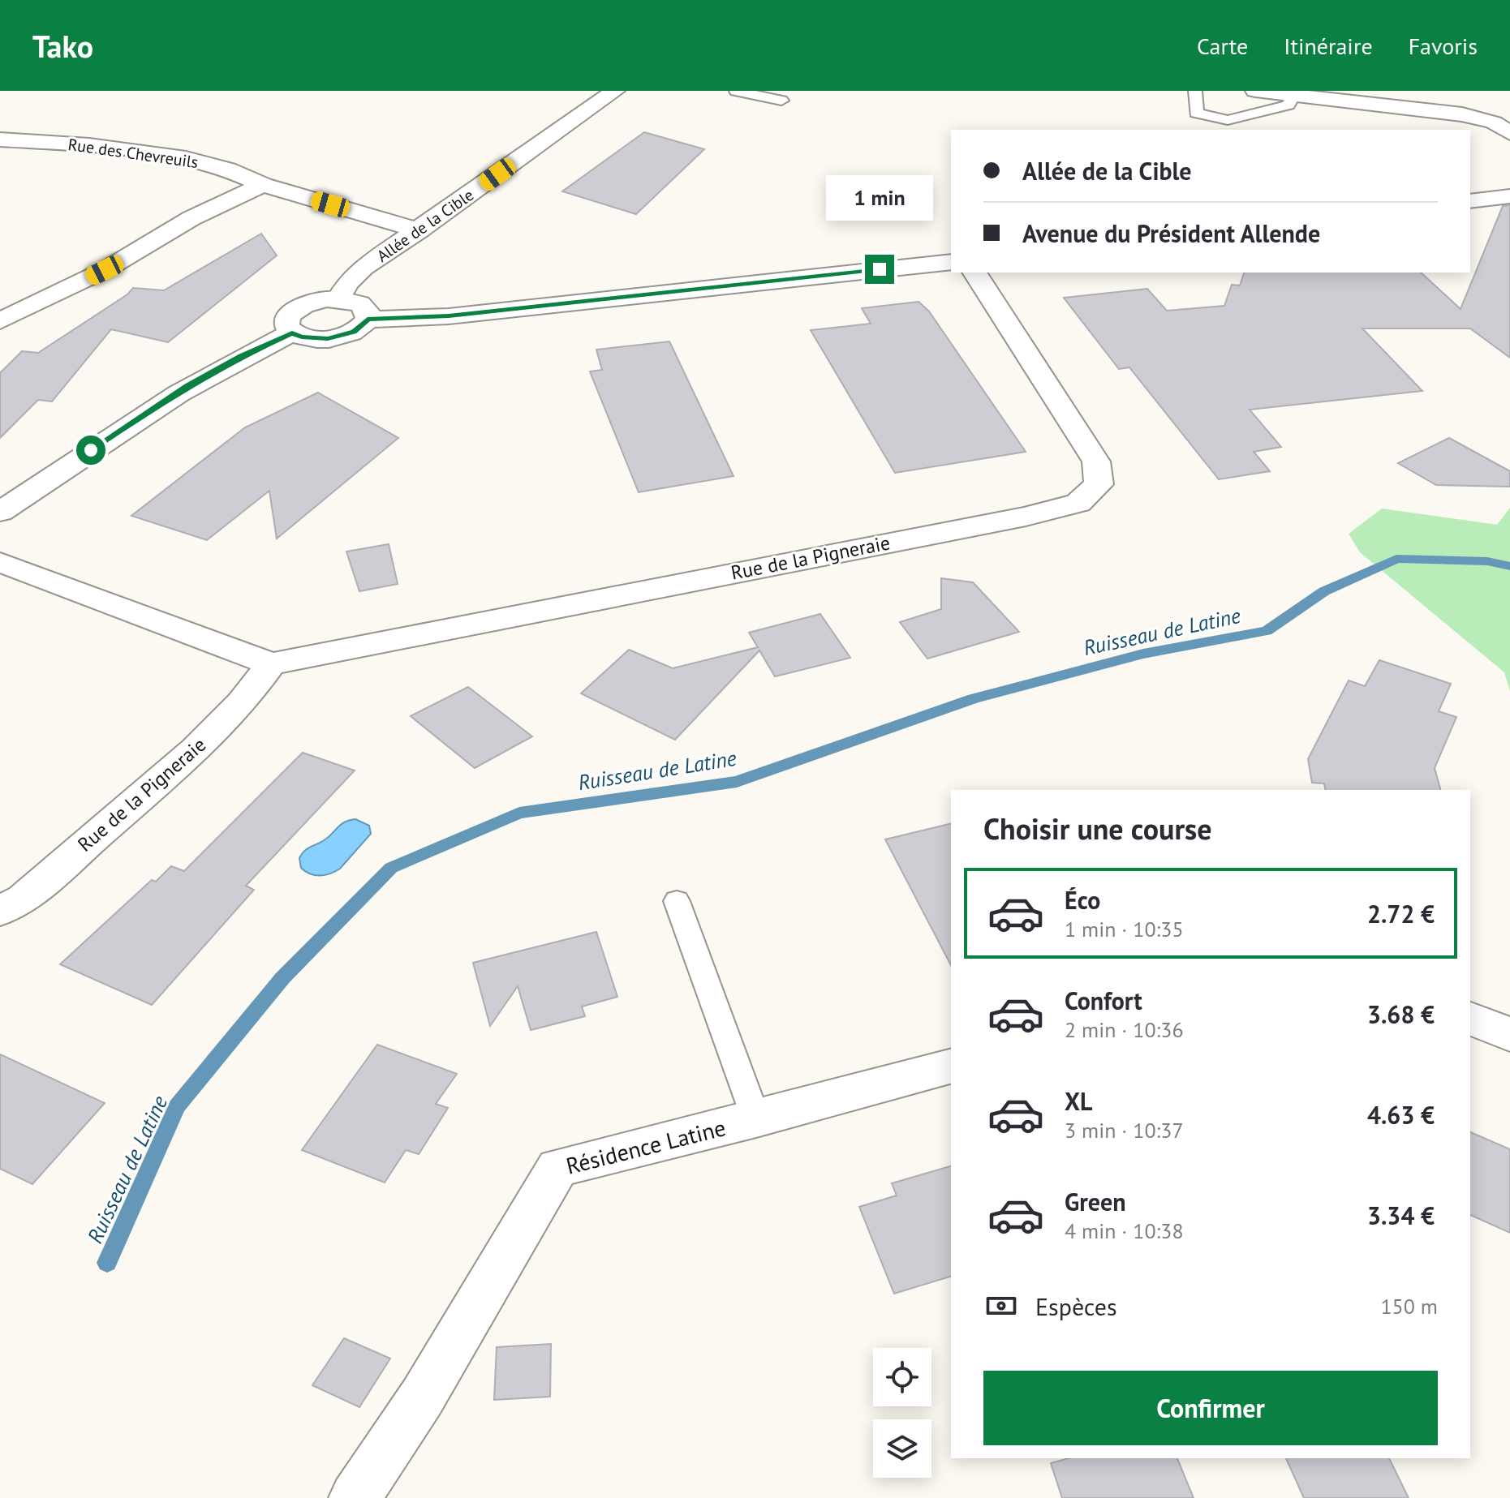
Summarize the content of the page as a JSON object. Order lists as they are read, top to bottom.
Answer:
{
  "streets": {
    "street": [
      "Rue des Chevreuils",
      "Allée de la Cible",
      "Rue de la Pigneraie",
      "Résidence Latine"
    ]
  },
  "crossings": [
    ["Rue des Chevreuils", "Allée de la Cible"]
  ],
  "water": ["Ruisseau de Latine"],
  "page": {
    "header": "Tako",
    "nav": ["Carte", "Itinéraire", "Favoris"],
    "banner": ["Allée de la Cible", "Avenue du Président Allende"],
    "bubble": "1 min",
    "heading": "Choisir une course",
    "list": [
      {
        "name": "Éco",
        "note": "1 min · 10:35",
        "value": "2.72 €"
      },
      {
        "name": "Confort",
        "note": "2 min · 10:36",
        "value": "3.68 €"
      },
      {
        "name": "XL",
        "note": "3 min · 10:37",
        "value": "4.63 €"
      },
      {
        "name": "Green",
        "note": "4 min · 10:38",
        "value": "3.34 €"
      }
    ],
    "pay": ["Espèces", "150 m"],
    "buttons": "Confirmer"
  }
}
